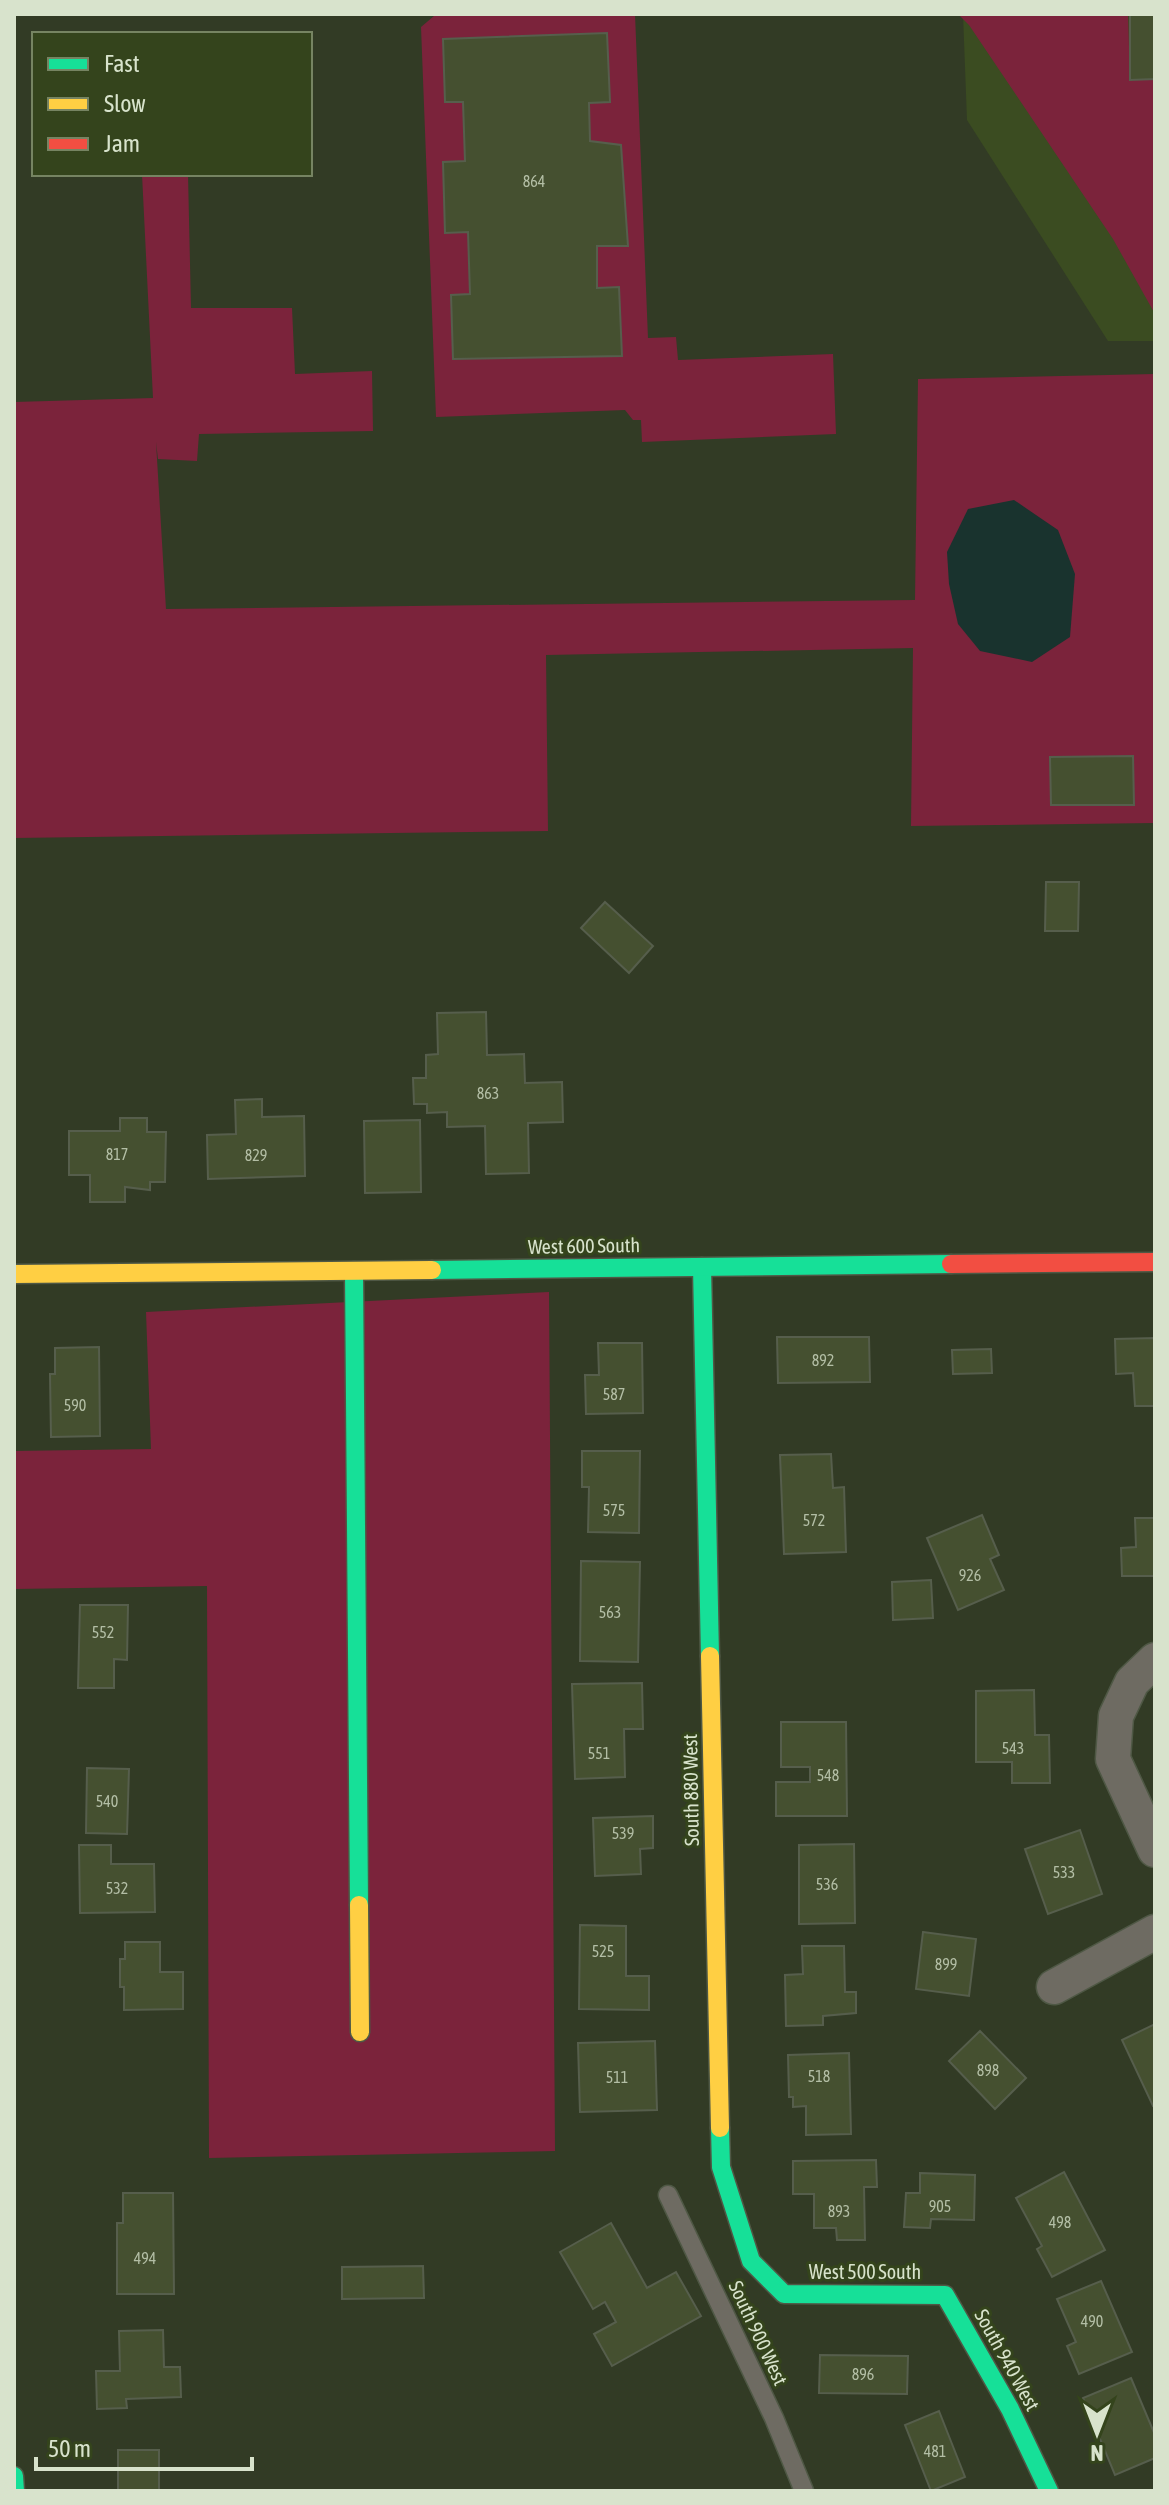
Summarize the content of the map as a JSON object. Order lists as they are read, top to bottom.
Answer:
{
  "streets": {
    "street": [
      "West 600 South",
      "South 880 West",
      "West 500 South",
      "South 940 West"
    ],
    "lane": ["South 900 West"]
  },
  "crossings": [
    ["West 600 South", "South 880 West"],
    ["South 880 West", "West 500 South"],
    ["West 500 South", "South 940 West"]
  ],
  "house_numbers": [
    "864",
    "863",
    "817",
    "829",
    "892",
    "587",
    "590",
    "575",
    "572",
    "926",
    "563",
    "552",
    "543",
    "551",
    "548",
    "540",
    "539",
    "533",
    "536",
    "532",
    "525",
    "899",
    "898",
    "518",
    "511",
    "905",
    "893",
    "498",
    "494",
    "490",
    "896",
    "481"
  ],
  "legend": ["Fast", "Slow", "Jam"],
  "scale_bar": "50 m",
  "north": "bottom"
}
